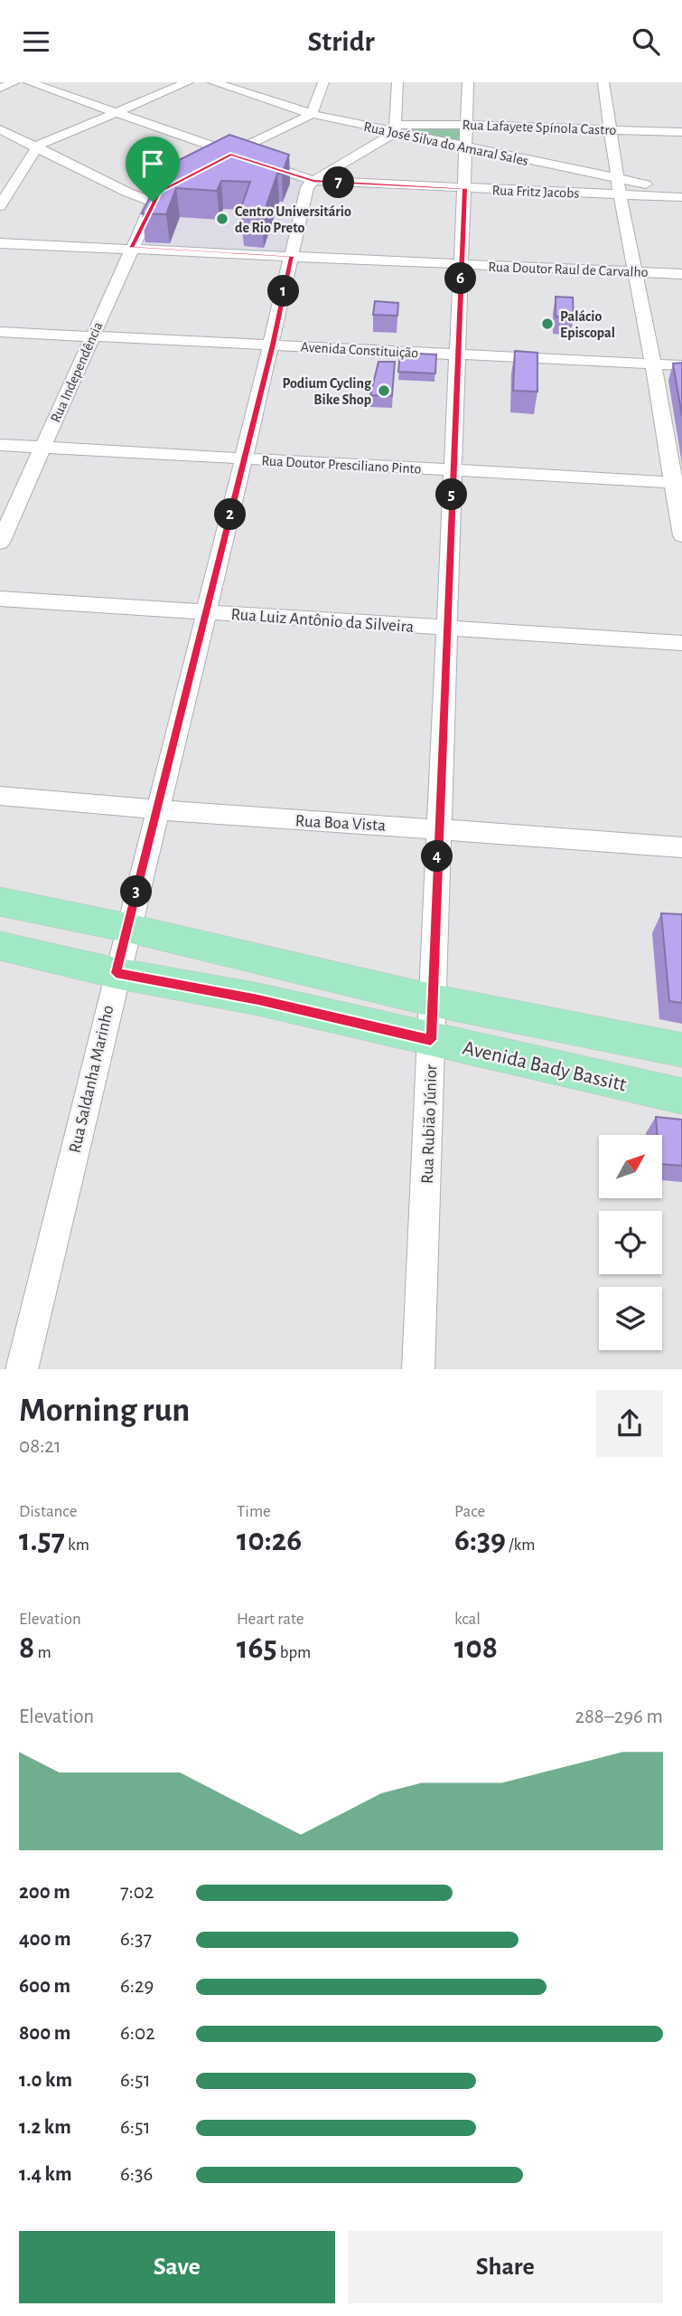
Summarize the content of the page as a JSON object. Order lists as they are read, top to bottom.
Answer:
{
  "streets": {
    "main road": ["Avenida Bady Bassitt"],
    "street": [
      "Rua Lafayete Spínola Castro",
      "Rua José Silva do Amaral Sales",
      "Rua Fritz Jacobs",
      "Rua Doutor Raul de Carvalho",
      "Avenida Constituição",
      "Rua Independência",
      "Rua Doutor Presciliano Pinto",
      "Rua Luiz Antônio da Silveira",
      "Rua Boa Vista",
      "Rua Saldanha Marinho",
      "Rua Rubião Júnior"
    ]
  },
  "crossings": [
    ["Rua Lafayete Spínola Castro", "Rua José Silva do Amaral Sales"],
    ["Rua Lafayete Spínola Castro", "Rua Rubião Júnior"],
    ["Rua José Silva do Amaral Sales", "Rua Fritz Jacobs"],
    ["Rua José Silva do Amaral Sales", "Rua Rubião Júnior"],
    ["Rua Fritz Jacobs", "Rua Saldanha Marinho"],
    ["Rua Fritz Jacobs", "Rua Rubião Júnior"],
    ["Rua Doutor Raul de Carvalho", "Rua Independência"],
    ["Rua Doutor Raul de Carvalho", "Rua Saldanha Marinho"],
    ["Rua Doutor Raul de Carvalho", "Rua Rubião Júnior"],
    ["Avenida Constituição", "Rua Independência"],
    ["Avenida Constituição", "Rua Saldanha Marinho"],
    ["Avenida Constituição", "Rua Rubião Júnior"],
    ["Rua Independência", "Rua Doutor Presciliano Pinto"],
    ["Rua Doutor Presciliano Pinto", "Rua Saldanha Marinho"],
    ["Rua Doutor Presciliano Pinto", "Rua Rubião Júnior"],
    ["Rua Luiz Antônio da Silveira", "Rua Saldanha Marinho"],
    ["Rua Luiz Antônio da Silveira", "Rua Rubião Júnior"],
    ["Rua Boa Vista", "Rua Saldanha Marinho"],
    ["Rua Boa Vista", "Rua Rubião Júnior"],
    ["Avenida Bady Bassitt", "Rua Saldanha Marinho"],
    ["Avenida Bady Bassitt", "Rua Rubião Júnior"]
  ],
  "places": ["Centro Universitário de Rio Preto", "Palácio Episcopal", "Podium Cycling Bike Shop"],
  "north": "top right",
  "page": {
    "header": "Stridr",
    "pins": [
      "7",
      "6",
      "1",
      "5",
      "2",
      "4",
      "3"
    ],
    "heading": ["Morning run", "08:21"],
    "stats": [
      ["Distance", "1.57 km"],
      ["Time", "10:26"],
      ["Pace", "6:39 /km"],
      ["Elevation", "8 m"],
      ["Heart rate", "165 bpm"],
      ["kcal", "108"]
    ],
    "chart": ["Elevation", "288–296 m"],
    "list": [
      {
        "name": "200 m",
        "note": "7:02"
      },
      {
        "name": "400 m",
        "note": "6:37"
      },
      {
        "name": "600 m",
        "note": "6:29"
      },
      {
        "name": "800 m",
        "note": "6:02"
      },
      {
        "name": "1.0 km",
        "note": "6:51"
      },
      {
        "name": "1.2 km",
        "note": "6:51"
      },
      {
        "name": "1.4 km",
        "note": "6:36"
      }
    ],
    "buttons": ["Save", "Share"]
  }
}
